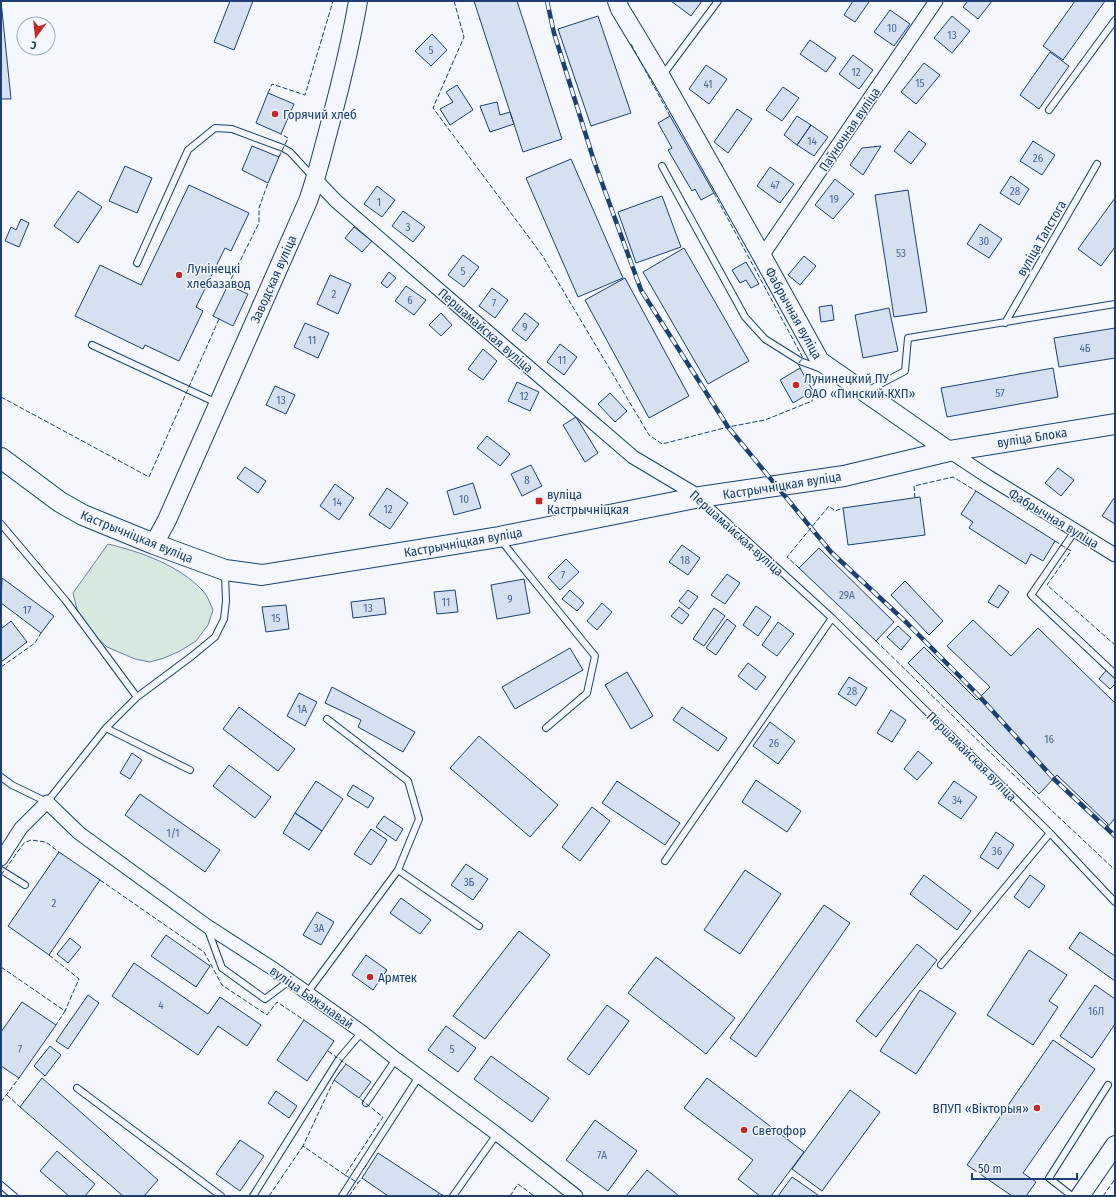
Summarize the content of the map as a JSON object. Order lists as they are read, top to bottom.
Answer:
{
  "streets": {
    "main road": ["вуліца Блока", "Кастрычніцкая вуліца"],
    "street": [
      "Паўночная вуліца",
      "Заводская вуліца",
      "Фабрычная вуліца",
      "Першамайская вуліца",
      "вуліца Бажэнавай"
    ],
    "lane": ["вуліца Талстога"]
  },
  "crossings": [
    ["Паўночная вуліца", "Фабрычная вуліца"],
    ["Заводская вуліца", "Першамайская вуліца"],
    ["Заводская вуліца", "Кастрычніцкая вуліца"],
    ["Фабрычная вуліца", "вуліца Блока"],
    ["Фабрычная вуліца", "Кастрычніцкая вуліца"],
    ["Першамайская вуліца", "Кастрычніцкая вуліца"],
    ["вуліца Блока", "Кастрычніцкая вуліца"]
  ],
  "places": {
    "other": [
      "Горячий хлеб",
      "Лунінецкі хлебазавод",
      "Лунинецкий ПУ ОАО «Пинский КХП»",
      "Армтек",
      "ВПУП «Вікторыя»",
      "Светофор"
    ],
    "transit": ["вуліца Кастрычніцкая"]
  },
  "house_numbers": [
    "10",
    "13",
    "5",
    "12",
    "15",
    "41",
    "14",
    "26",
    "47",
    "28",
    "19",
    "1",
    "3",
    "30",
    "53",
    "5",
    "2",
    "6",
    "7",
    "9",
    "11",
    "4Б",
    "11",
    "57",
    "12",
    "13",
    "8",
    "10",
    "14",
    "12",
    "18",
    "7",
    "29А",
    "9",
    "11",
    "13",
    "17",
    "15",
    "28",
    "1А",
    "16",
    "26",
    "34",
    "1/1",
    "36",
    "3Б",
    "2",
    "3А",
    "4",
    "16Л",
    "7",
    "5",
    "7А"
  ],
  "scale_bar": "50 m",
  "north": "bottom"
}
